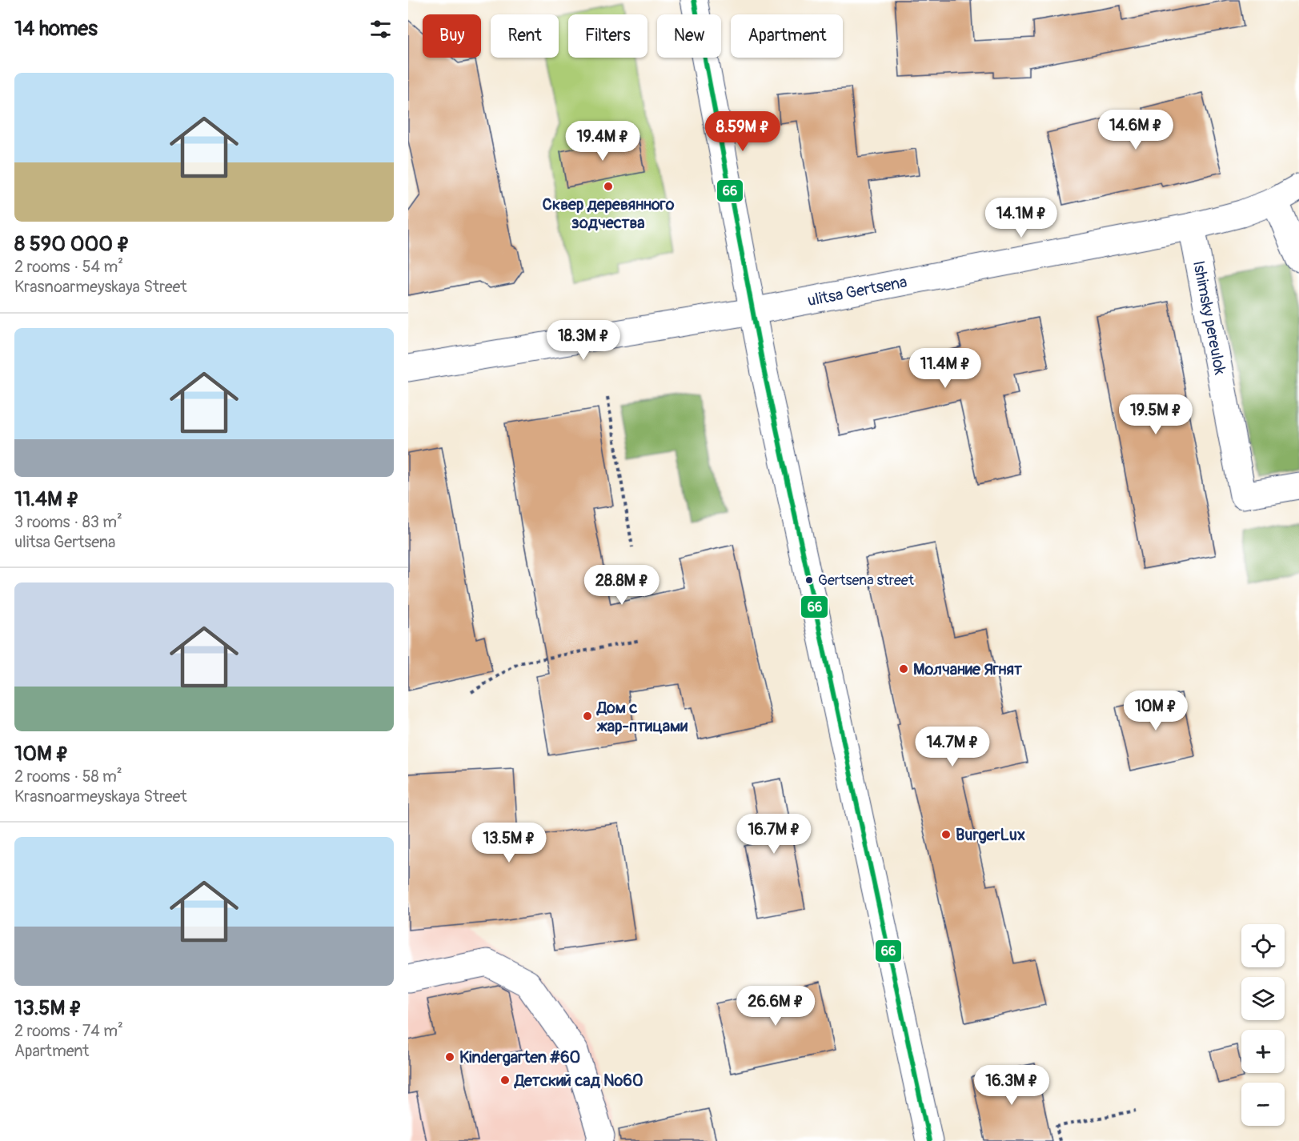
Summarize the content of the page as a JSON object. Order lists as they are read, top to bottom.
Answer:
{
  "streets": {
    "main road": ["ulitsa Gertsena", "Ishimsky pereulok"]
  },
  "crossings": [
    ["ulitsa Gertsena", "Ishimsky pereulok"]
  ],
  "places": [
    "Сквер деревянного зодчества",
    "Gertsena street",
    "Молчание Ягнят",
    "Дом с жар-птицами",
    "BurgerLux",
    "Kindergarten #60",
    "Детский сад №60"
  ],
  "lines": ["transit line 66"],
  "page": {
    "heading": "14 homes",
    "chip": [
      "Buy",
      "Rent",
      "Filters",
      "New",
      "Apartment"
    ],
    "list": [
      {
        "name": "8 590 000 ₽",
        "note": "2 rooms · 54 m² · Krasnoarmeyskaya Street"
      },
      {
        "name": "11.4M ₽",
        "note": "3 rooms · 83 m² · ulitsa Gertsena"
      },
      {
        "name": "10M ₽",
        "note": "2 rooms · 58 m² · Krasnoarmeyskaya Street"
      },
      {
        "name": "13.5M ₽",
        "note": "2 rooms · 74 m² · Apartment"
      }
    ],
    "price": [
      "14.6M ₽",
      "8.59M ₽",
      "19.4M ₽",
      "14.1M ₽",
      "18.3M ₽",
      "11.4M ₽",
      "19.5M ₽",
      "28.8M ₽",
      "10M ₽",
      "14.7M ₽",
      "16.7M ₽",
      "13.5M ₽",
      "26.6M ₽",
      "16.3M ₽"
    ],
    "map_buttons": ["+", "−"]
  }
}
